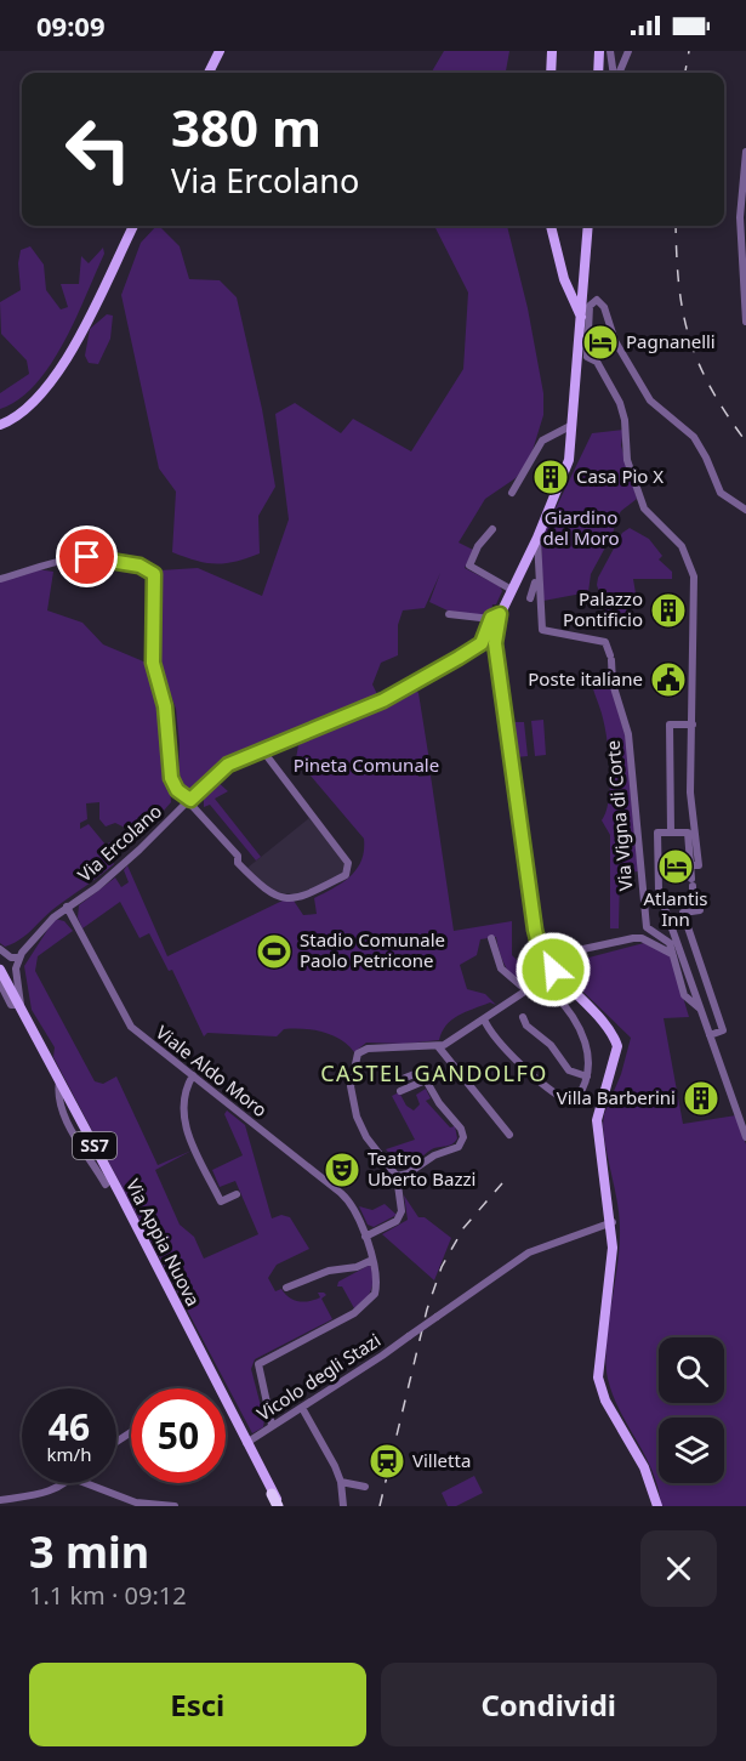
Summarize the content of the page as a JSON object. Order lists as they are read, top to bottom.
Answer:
{
  "streets": {
    "main road": ["SS7", "Via Appia Nuova"],
    "street": [
      "Via Vigna di Corte",
      "Via Ercolano",
      "Viale Aldo Moro",
      "Vicolo degli Stazi"
    ]
  },
  "crossings": [
    ["Via Ercolano", "Viale Aldo Moro"],
    ["Viale Aldo Moro", "Vicolo degli Stazi"],
    ["Via Appia Nuova", "Vicolo degli Stazi"]
  ],
  "districts": ["CASTEL GANDOLFO"],
  "parks": ["Giardino del Moro", "Pineta Comunale"],
  "places": {
    "hotel": ["Pagnanelli", "Atlantis Inn"],
    "building": ["Casa Pio X", "Palazzo Pontificio", "Villa Barberini"],
    "public building": ["Poste italiane"],
    "sports": ["Stadio Comunale Paolo Petricone"],
    "theatre": ["Teatro Uberto Bazzi"],
    "station": ["Villetta"]
  },
  "page": {
    "status": "09:09",
    "turn": ["380 m", "Via Ercolano"],
    "speed": "46 km/h",
    "limit": "50",
    "heading": ["3 min", "1.1 km · 09:12"],
    "buttons": ["Esci", "Condividi"]
  }
}
